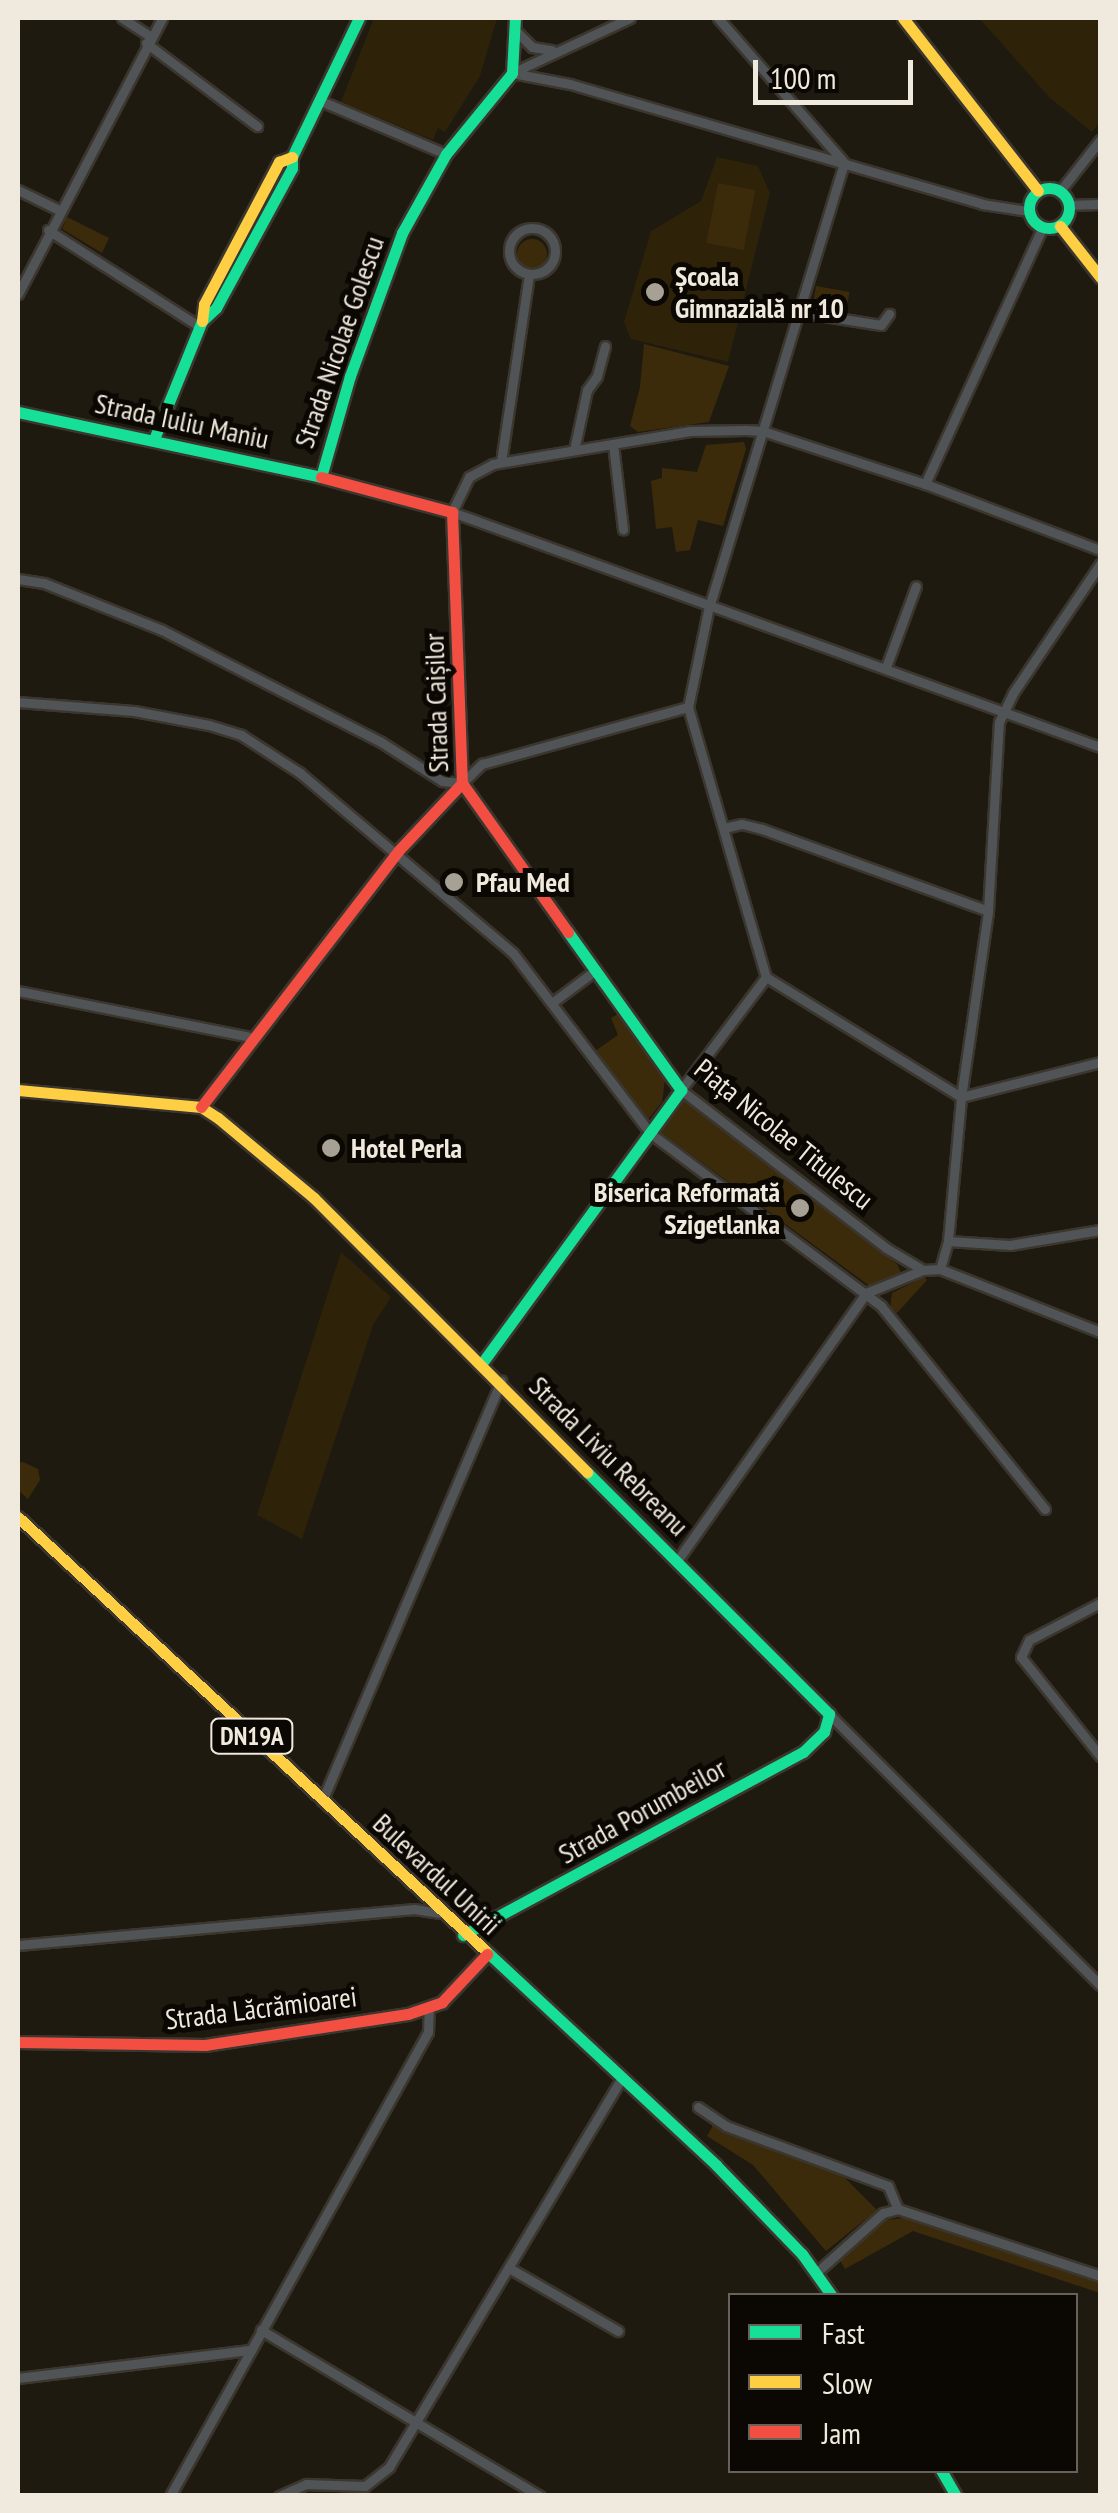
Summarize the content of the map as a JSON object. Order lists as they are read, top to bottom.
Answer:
{
  "streets": {
    "main road": [
      "Strada Nicolae Golescu",
      "Strada Iuliu Maniu",
      "Strada Caișilor",
      "Piața Nicolae Titulescu",
      "Strada Liviu Rebreanu",
      "DN19A",
      "Strada Porumbeilor",
      "Bulevardul Unirii",
      "Strada Lăcrămioarei"
    ]
  },
  "crossings": [
    ["Strada Nicolae Golescu", "Strada Iuliu Maniu"],
    ["Strada Iuliu Maniu", "Strada Caișilor"],
    ["Strada Caișilor", "Piața Nicolae Titulescu"],
    ["Strada Liviu Rebreanu", "Strada Porumbeilor"],
    ["DN19A", "Bulevardul Unirii"],
    ["Strada Porumbeilor", "Bulevardul Unirii"]
  ],
  "places": [
    "Școala Gimnazială nr 10",
    "Pfau Med",
    "Hotel Perla",
    "Biserica Reformată Szigetlanka"
  ],
  "legend": ["Fast", "Slow", "Jam"],
  "scale_bar": "100 m"
}
